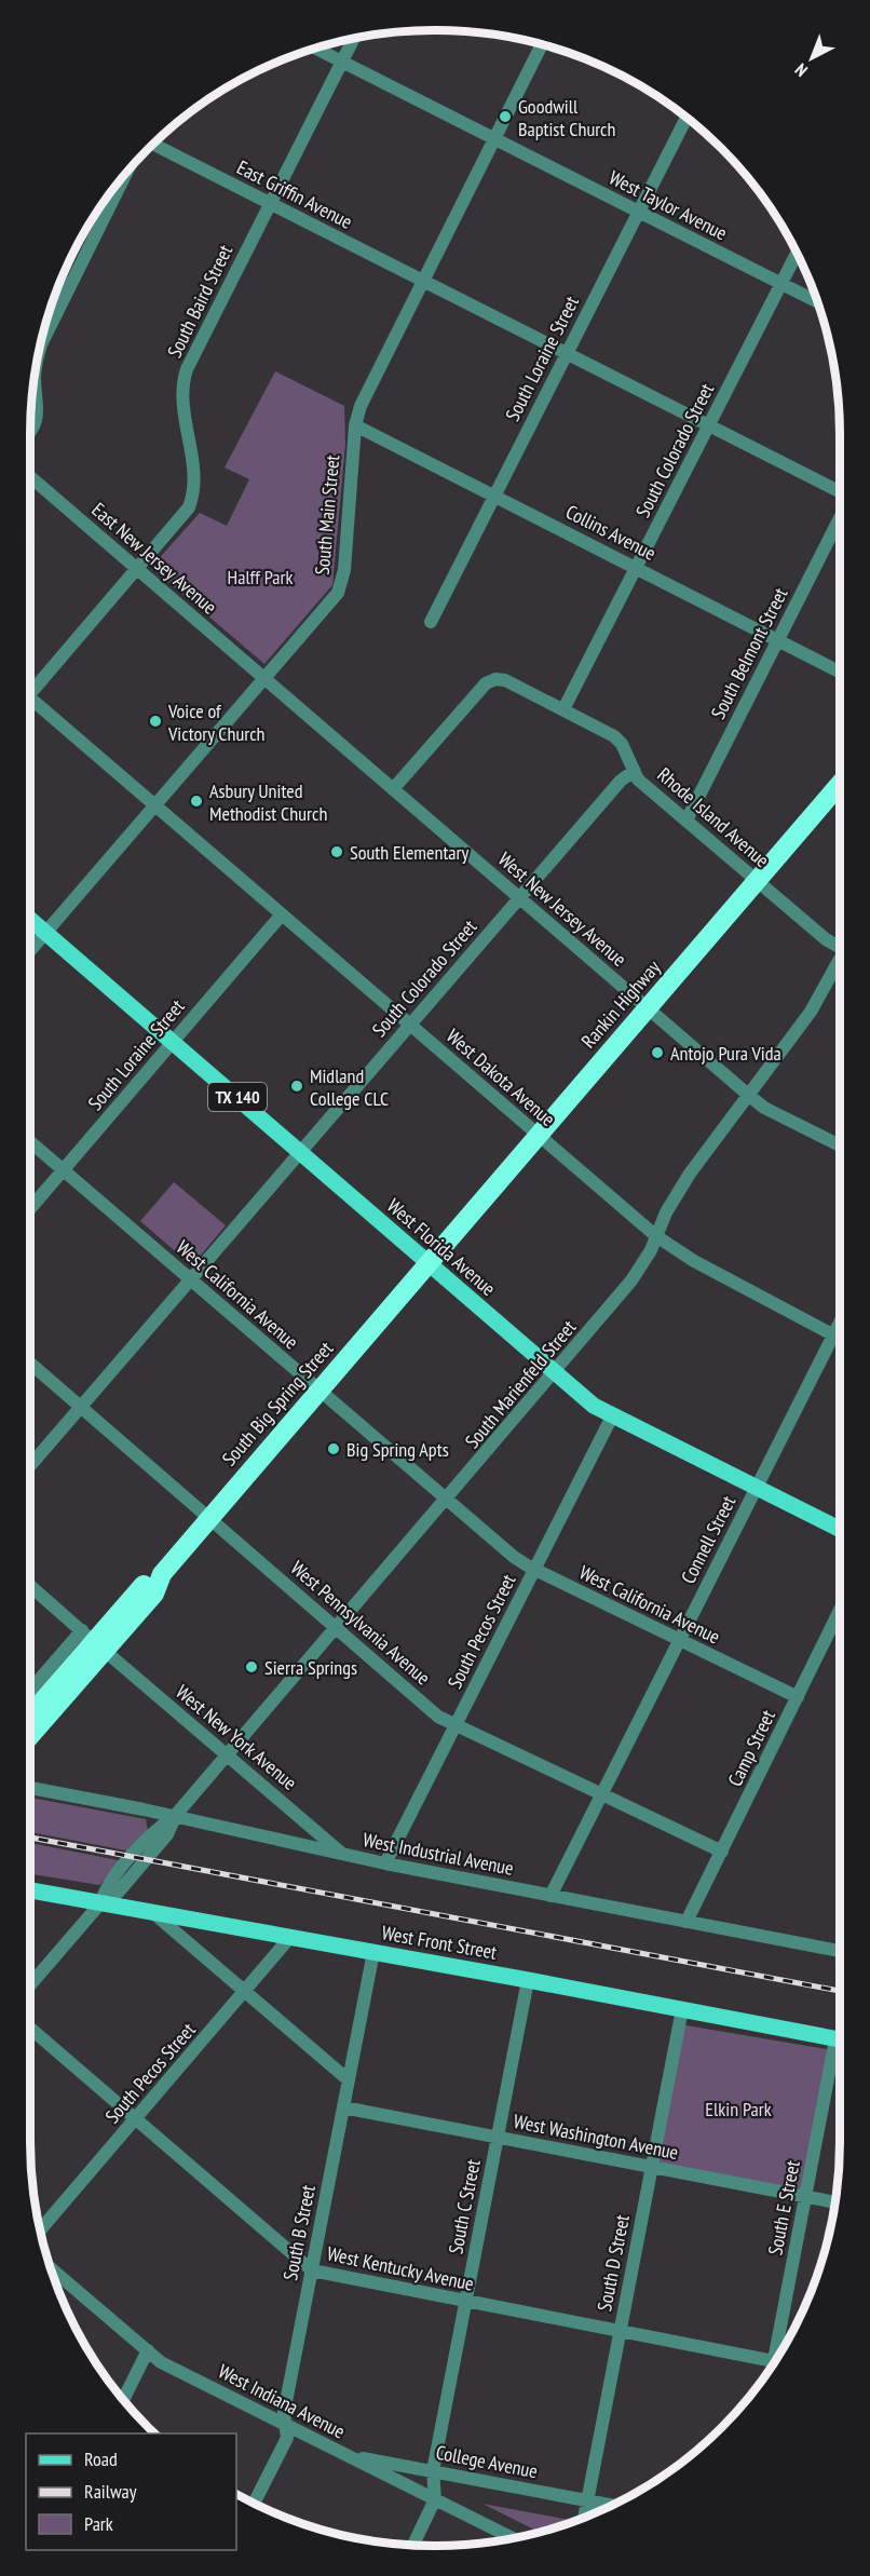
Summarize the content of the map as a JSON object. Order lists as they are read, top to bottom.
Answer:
{
  "streets": {
    "highway": ["Rankin Highway", "South Big Spring Street"],
    "main road": ["TX 140", "West Florida Avenue", "West Front Street"],
    "street": [
      "East Griffin Avenue",
      "West Taylor Avenue",
      "South Baird Street",
      "South Loraine Street",
      "South Colorado Street",
      "South Main Street",
      "Collins Avenue",
      "East New Jersey Avenue",
      "South Belmont Street",
      "Rhode Island Avenue",
      "West New Jersey Avenue",
      "West Dakota Avenue",
      "West California Avenue",
      "South Marienfeld Street",
      "Connell Street",
      "West Pennsylvania Avenue",
      "South Pecos Street",
      "West New York Avenue",
      "Camp Street",
      "West Industrial Avenue",
      "West Washington Avenue",
      "South C Street",
      "South E Street",
      "South B Street",
      "South D Street",
      "West Kentucky Avenue",
      "West Indiana Avenue",
      "College Avenue"
    ]
  },
  "crossings": [
    ["East Griffin Avenue", "South Baird Street"],
    ["East Griffin Avenue", "South Loraine Street"],
    ["East Griffin Avenue", "South Colorado Street"],
    ["East Griffin Avenue", "South Main Street"],
    ["West Taylor Avenue", "South Baird Street"],
    ["West Taylor Avenue", "South Loraine Street"],
    ["West Taylor Avenue", "South Colorado Street"],
    ["West Taylor Avenue", "South Main Street"],
    ["South Baird Street", "East New Jersey Avenue"],
    ["South Loraine Street", "Collins Avenue"],
    ["South Loraine Street", "West Dakota Avenue"],
    ["South Loraine Street", "West Florida Avenue"],
    ["South Loraine Street", "West California Avenue"],
    ["South Colorado Street", "Collins Avenue"],
    ["South Colorado Street", "Rhode Island Avenue"],
    ["South Colorado Street", "West New Jersey Avenue"],
    ["South Colorado Street", "West Dakota Avenue"],
    ["South Colorado Street", "West Florida Avenue"],
    ["South Colorado Street", "West California Avenue"],
    ["South Colorado Street", "West Pennsylvania Avenue"],
    ["South Main Street", "Collins Avenue"],
    ["South Main Street", "East New Jersey Avenue"],
    ["South Main Street", "West New Jersey Avenue"],
    ["South Main Street", "West Dakota Avenue"],
    ["South Main Street", "TX 140"],
    ["South Main Street", "West Florida Avenue"],
    ["Collins Avenue", "South Belmont Street"],
    ["East New Jersey Avenue", "West New Jersey Avenue"],
    ["South Belmont Street", "Rhode Island Avenue"],
    ["Rhode Island Avenue", "West New Jersey Avenue"],
    ["Rhode Island Avenue", "Rankin Highway"],
    ["West New Jersey Avenue", "Rankin Highway"],
    ["West New Jersey Avenue", "South Marienfeld Street"],
    ["Rankin Highway", "West Dakota Avenue"],
    ["Rankin Highway", "West Florida Avenue"],
    ["Rankin Highway", "South Big Spring Street"],
    ["West Dakota Avenue", "South Marienfeld Street"],
    ["West Dakota Avenue", "Connell Street"],
    ["TX 140", "West Florida Avenue"],
    ["West Florida Avenue", "South Marienfeld Street"],
    ["West Florida Avenue", "South Big Spring Street"],
    ["West Florida Avenue", "Connell Street"],
    ["West Florida Avenue", "South Pecos Street"],
    ["West California Avenue", "South Marienfeld Street"],
    ["West California Avenue", "South Big Spring Street"],
    ["West California Avenue", "Connell Street"],
    ["West California Avenue", "South Pecos Street"],
    ["West California Avenue", "Camp Street"],
    ["South Marienfeld Street", "West Pennsylvania Avenue"],
    ["South Marienfeld Street", "West New York Avenue"],
    ["South Marienfeld Street", "West Industrial Avenue"],
    ["South Marienfeld Street", "West Front Street"],
    ["South Big Spring Street", "West Pennsylvania Avenue"],
    ["South Big Spring Street", "West New York Avenue"],
    ["Connell Street", "West Pennsylvania Avenue"],
    ["Connell Street", "West Industrial Avenue"],
    ["West Pennsylvania Avenue", "South Pecos Street"],
    ["West Pennsylvania Avenue", "Camp Street"],
    ["South Pecos Street", "West Industrial Avenue"],
    ["South Pecos Street", "West Front Street"],
    ["South Pecos Street", "West Kentucky Avenue"],
    ["West New York Avenue", "West Industrial Avenue"],
    ["Camp Street", "West Industrial Avenue"],
    ["West Front Street", "South C Street"],
    ["West Front Street", "South B Street"],
    ["West Front Street", "South D Street"],
    ["West Washington Avenue", "South C Street"],
    ["West Washington Avenue", "South E Street"],
    ["West Washington Avenue", "South B Street"],
    ["West Washington Avenue", "South D Street"],
    ["South C Street", "West Kentucky Avenue"],
    ["South C Street", "West Indiana Avenue"],
    ["South C Street", "College Avenue"],
    ["South B Street", "West Kentucky Avenue"],
    ["South B Street", "West Indiana Avenue"],
    ["South D Street", "West Kentucky Avenue"],
    ["South D Street", "College Avenue"],
    ["West Indiana Avenue", "College Avenue"]
  ],
  "parks": ["Halff Park", "Elkin Park"],
  "places": [
    "Goodwill Baptist Church",
    "Voice of Victory Church",
    "Asbury United Methodist Church",
    "South Elementary",
    "Antojo Pura Vida",
    "Midland College CLC",
    "Big Spring Apts",
    "Sierra Springs"
  ],
  "legend": ["Road", "Railway", "Park"],
  "north": "bottom left"
}
